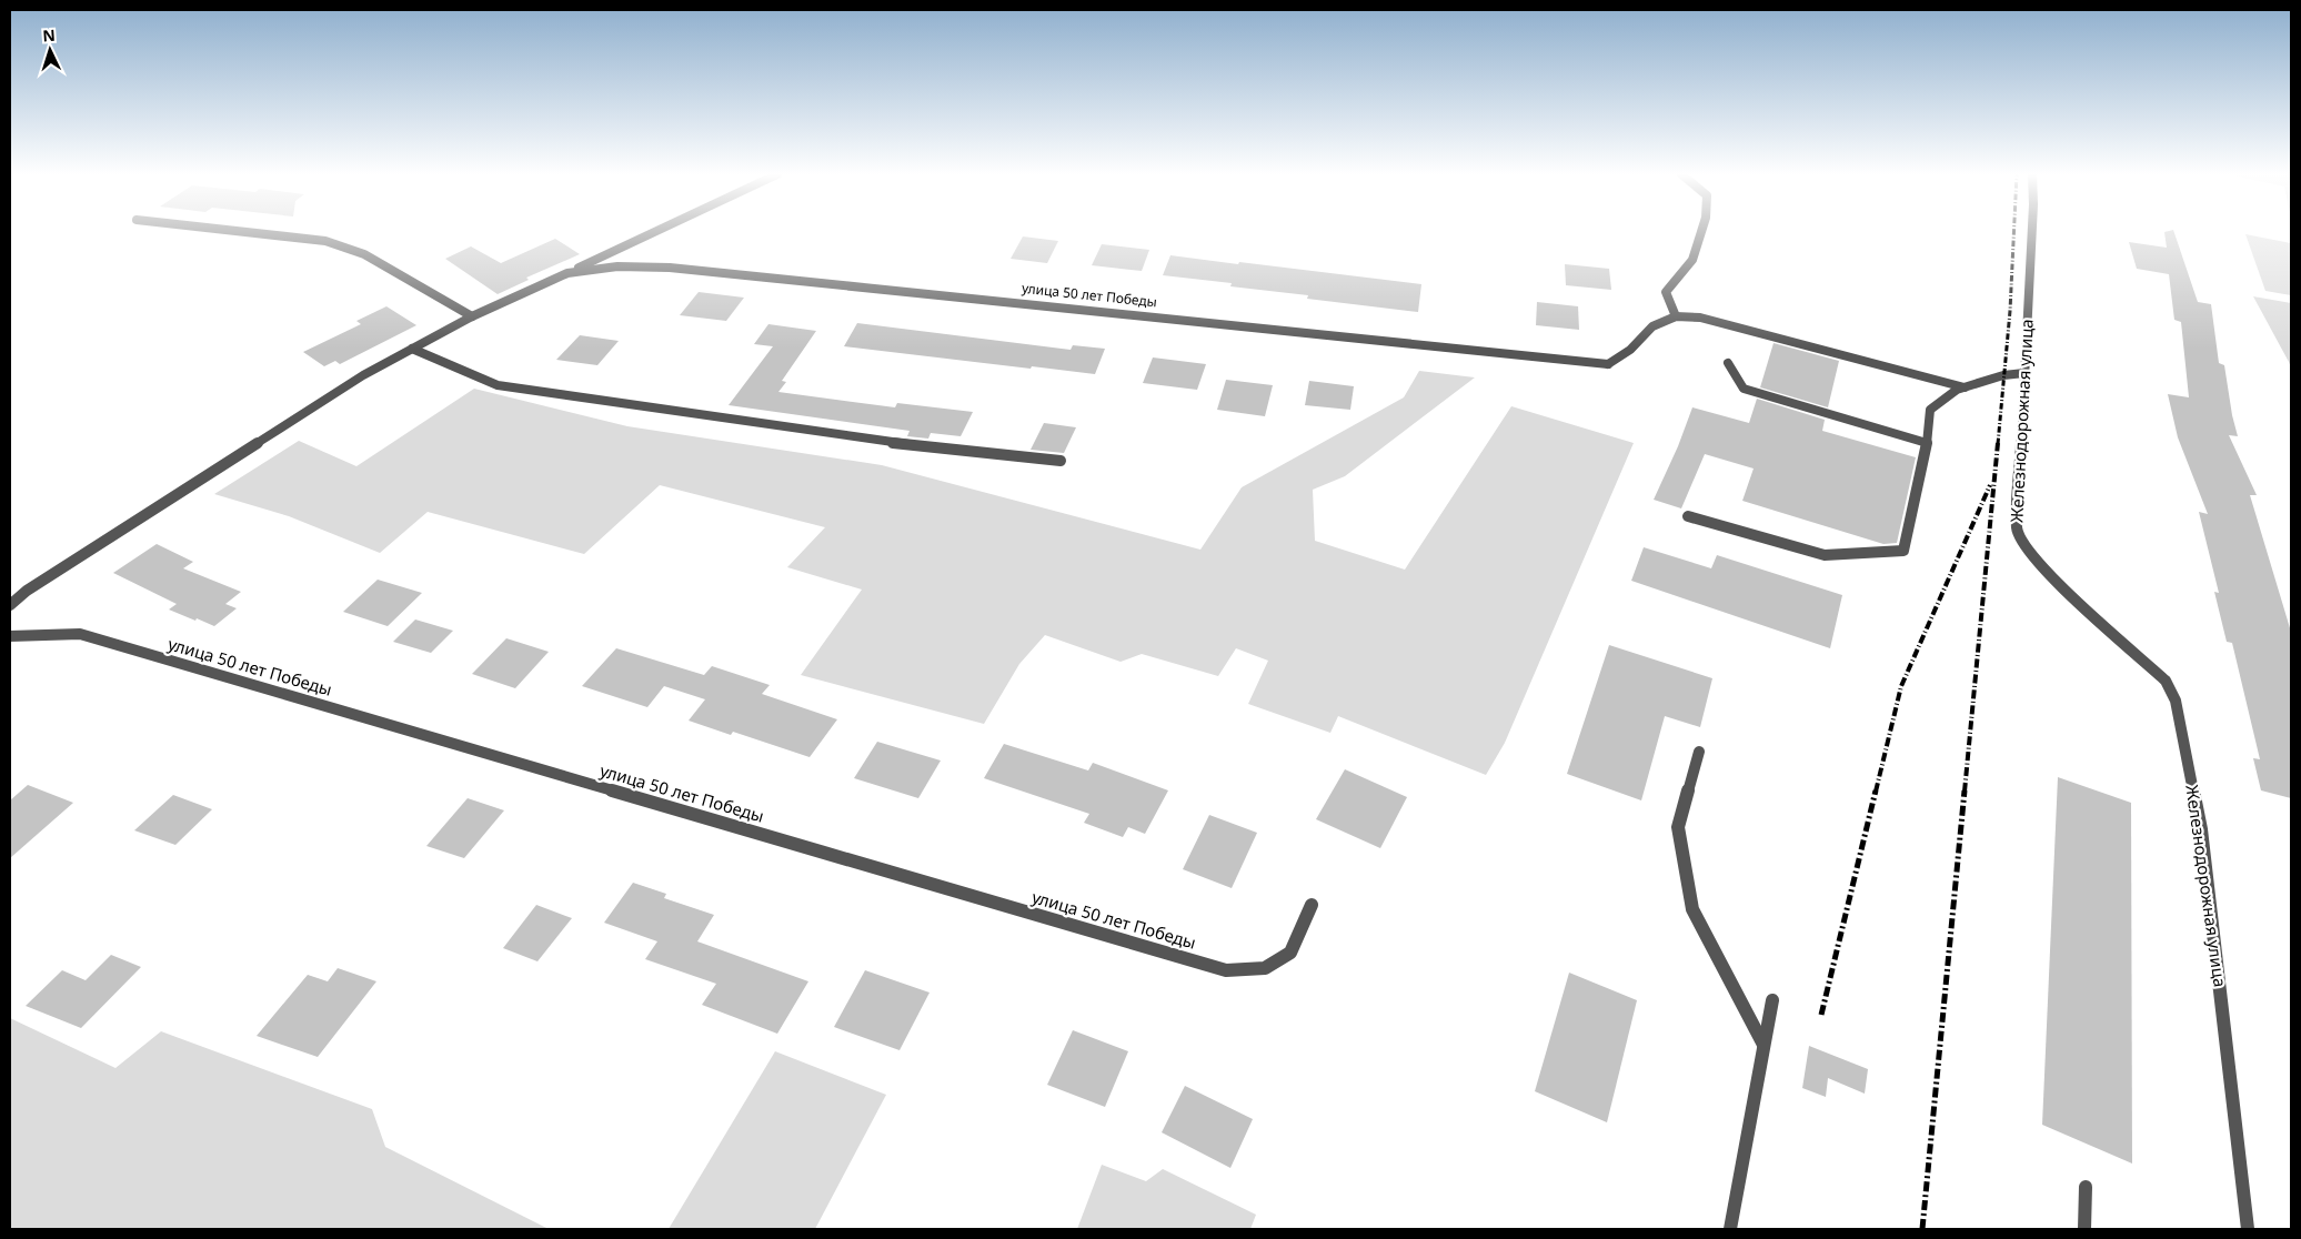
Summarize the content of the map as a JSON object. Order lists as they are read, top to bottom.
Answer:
{
  "streets": {
    "street": ["улица 50 лет Победы", "Железнодорожная улица"]
  },
  "north": "top"
}
